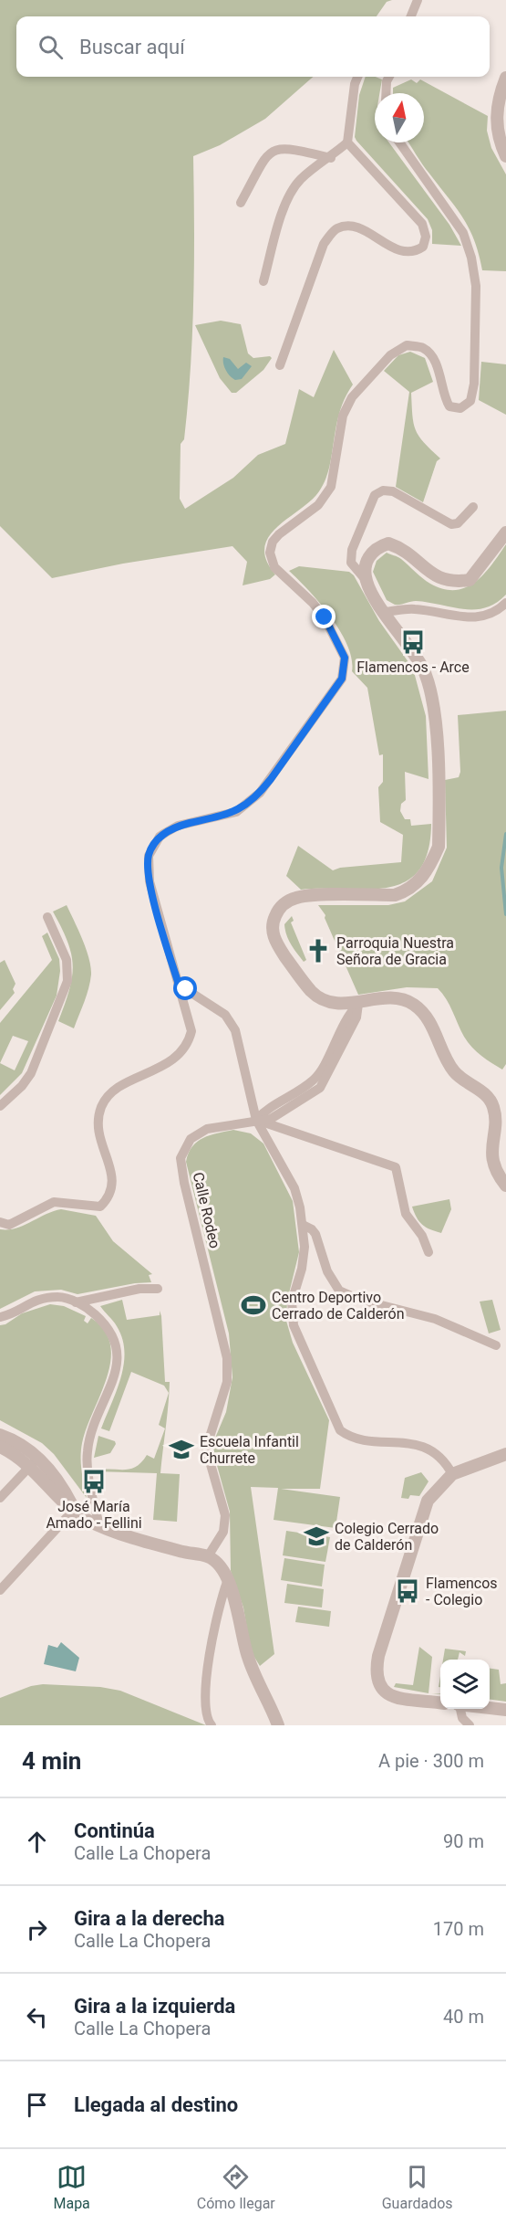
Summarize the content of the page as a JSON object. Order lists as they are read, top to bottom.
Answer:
{
  "streets": {
    "street": ["Calle Rodeo"]
  },
  "places": {
    "bus stop": ["Flamencos - Arce", "José María Amado - Fellini", "Flamencos - Colegio"],
    "church": ["Parroquia Nuestra Señora de Gracia"],
    "sports": ["Centro Deportivo Cerrado de Calderón"],
    "school or university": ["Escuela Infantil Churrete", "Colegio Cerrado de Calderón"]
  },
  "north": "top",
  "page": {
    "search": "Buscar aquí",
    "heading": ["4 min", "A pie · 300 m"],
    "list": [
      ["Continúa", "Calle La Chopera", "90 m"],
      ["Gira a la derecha", "Calle La Chopera", "170 m"],
      ["Gira a la izquierda", "Calle La Chopera", "40 m"],
      "Llegada al destino"
    ],
    "nav": ["Mapa", "Cómo llegar", "Guardados"]
  }
}
